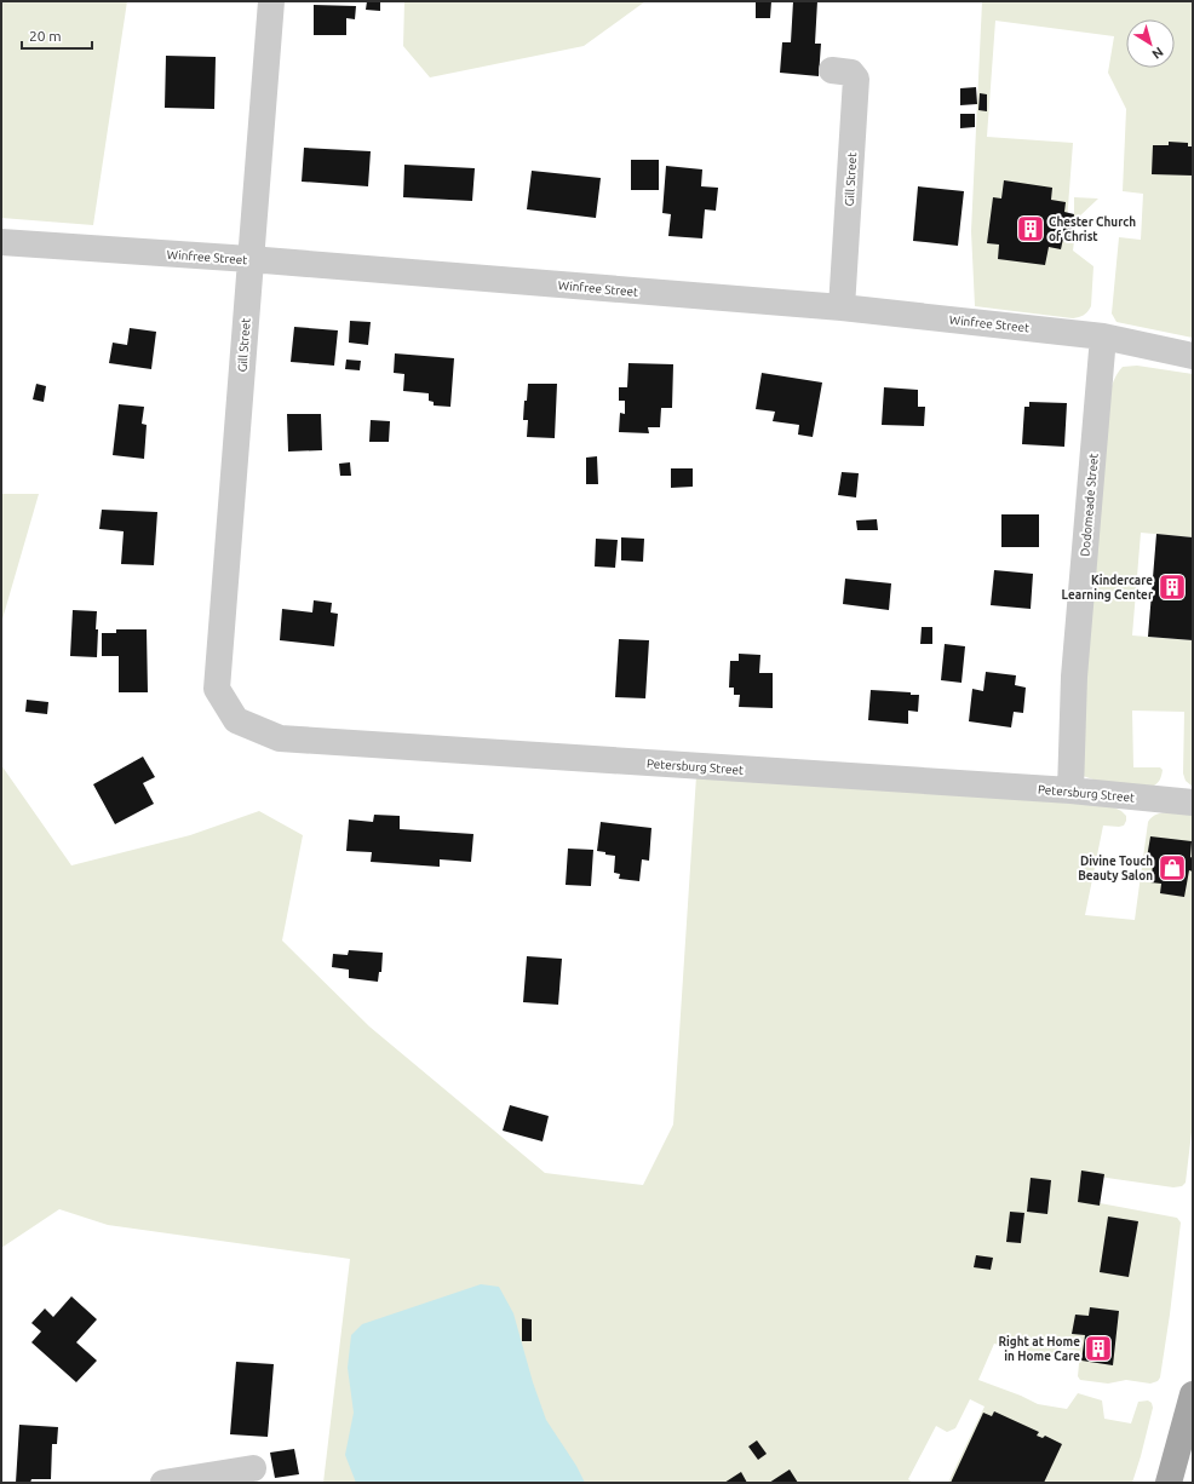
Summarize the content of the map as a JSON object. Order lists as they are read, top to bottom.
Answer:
{
  "streets": {
    "street": [
      "Gill Street",
      "Winfree Street",
      "Dodomeade Street",
      "Petersburg Street"
    ]
  },
  "crossings": [
    ["Gill Street", "Winfree Street"],
    ["Gill Street", "Petersburg Street"],
    ["Winfree Street", "Dodomeade Street"],
    ["Dodomeade Street", "Petersburg Street"]
  ],
  "places": {
    "building": ["Chester Church of Christ", "Kindercare Learning Center", "Right at Home in Home Care"],
    "shop": ["Divine Touch Beauty Salon"]
  },
  "scale_bar": "20 m",
  "north": "bottom right"
}
